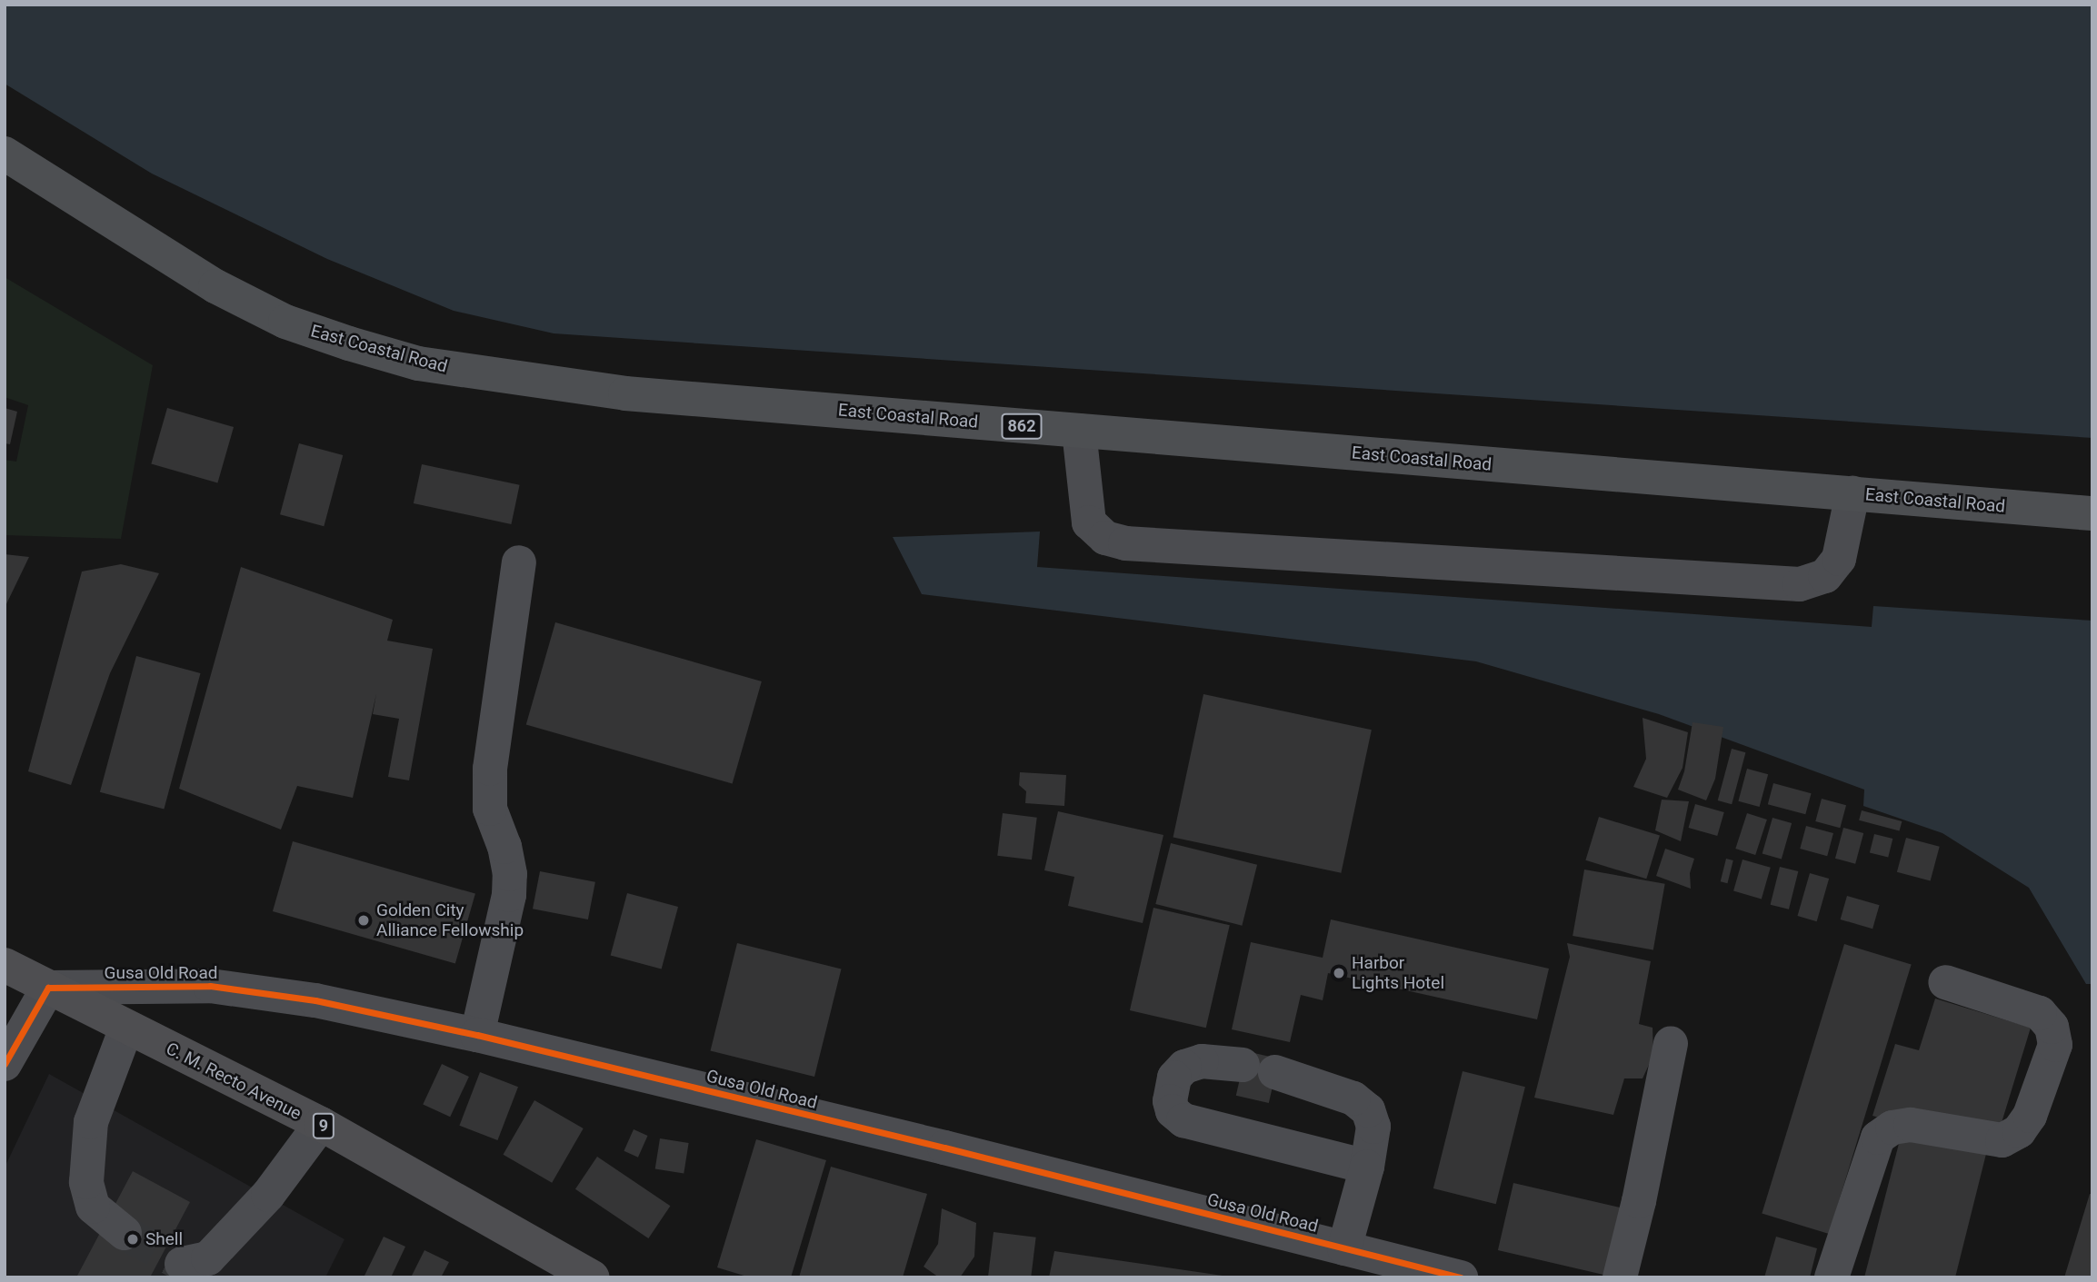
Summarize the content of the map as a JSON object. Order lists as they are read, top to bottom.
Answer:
{
  "streets": {
    "highway": ["C. M. Recto Avenue", "9"],
    "main road": ["East Coastal Road", "862"],
    "street": ["Gusa Old Road"]
  },
  "crossings": [
    ["Gusa Old Road", "C. M. Recto Avenue"]
  ],
  "places": ["Golden City Alliance Fellowship", "Harbor Lights Hotel", "Shell"]
}
